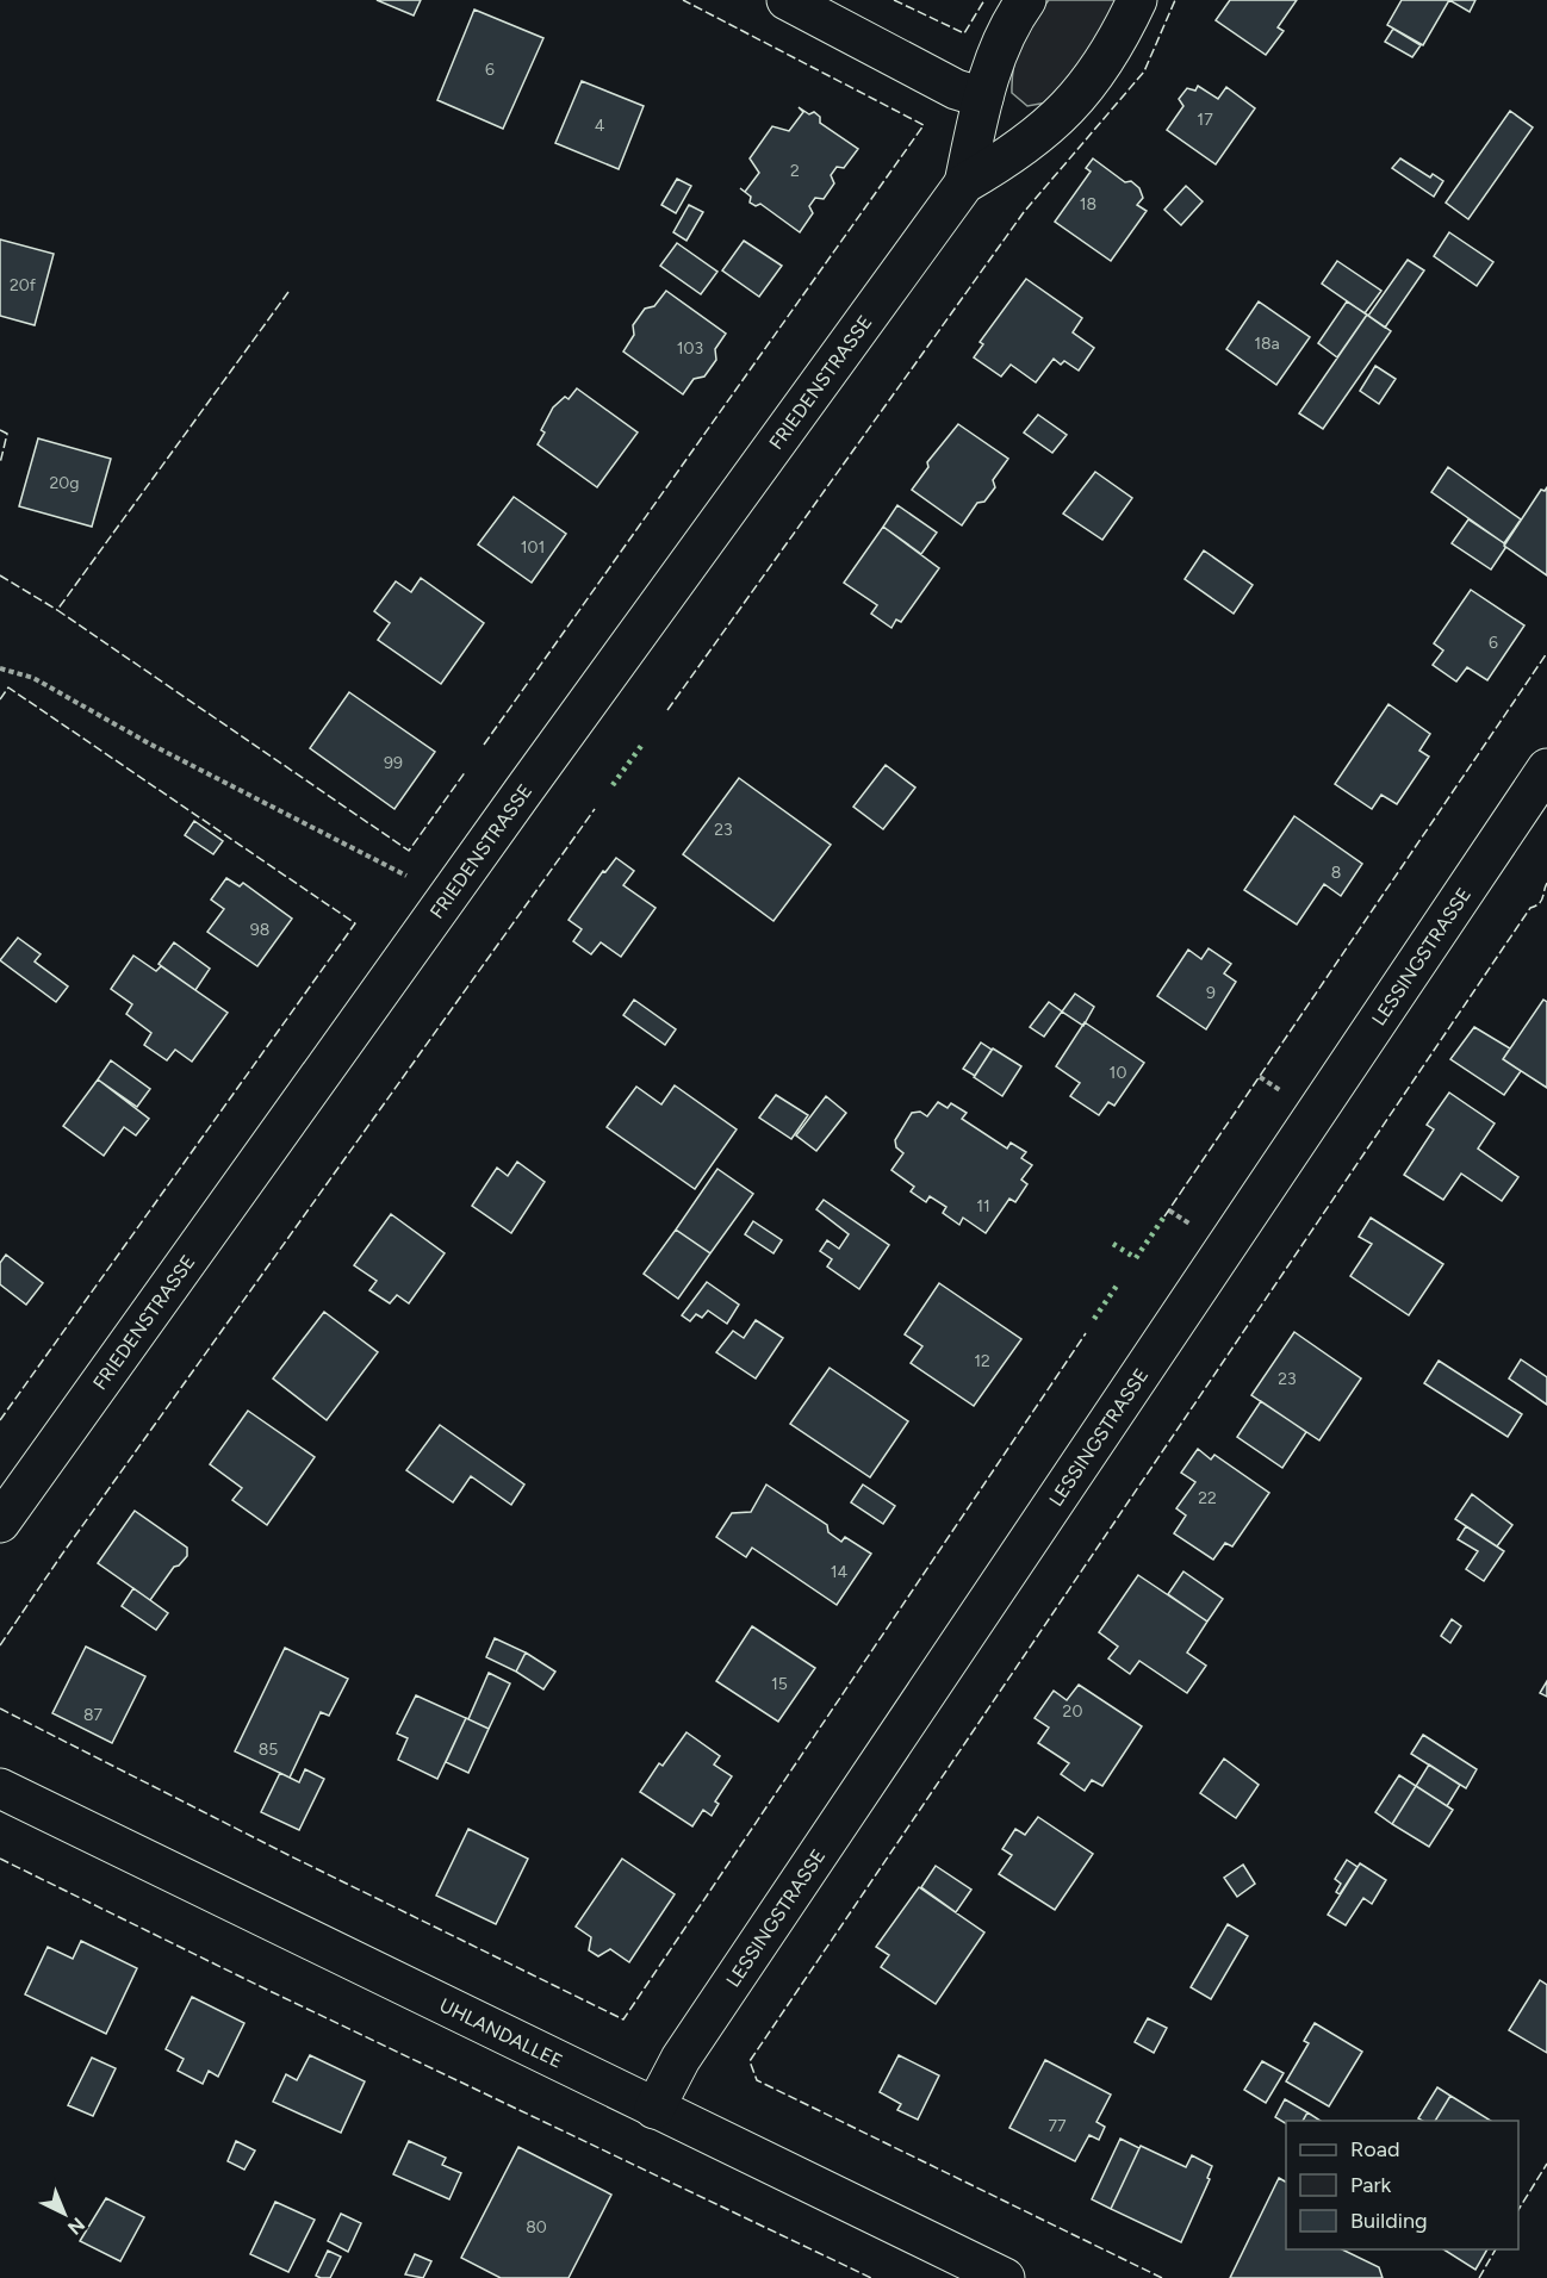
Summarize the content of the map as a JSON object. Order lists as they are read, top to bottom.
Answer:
{
  "streets": {
    "street": ["FRIEDENSTRASSE", "LESSINGSTRASSE", "UHLANDALLEE"]
  },
  "crossings": [
    ["LESSINGSTRASSE", "UHLANDALLEE"]
  ],
  "house_numbers": [
    "6",
    "17",
    "4",
    "2",
    "18",
    "20f",
    "18a",
    "103",
    "20g",
    "101",
    "6",
    "99",
    "23",
    "8",
    "98",
    "9",
    "10",
    "11",
    "12",
    "23",
    "22",
    "14",
    "15",
    "20",
    "87",
    "85",
    "77",
    "80"
  ],
  "legend": ["Road", "Park", "Building"],
  "north": "bottom right"
}
